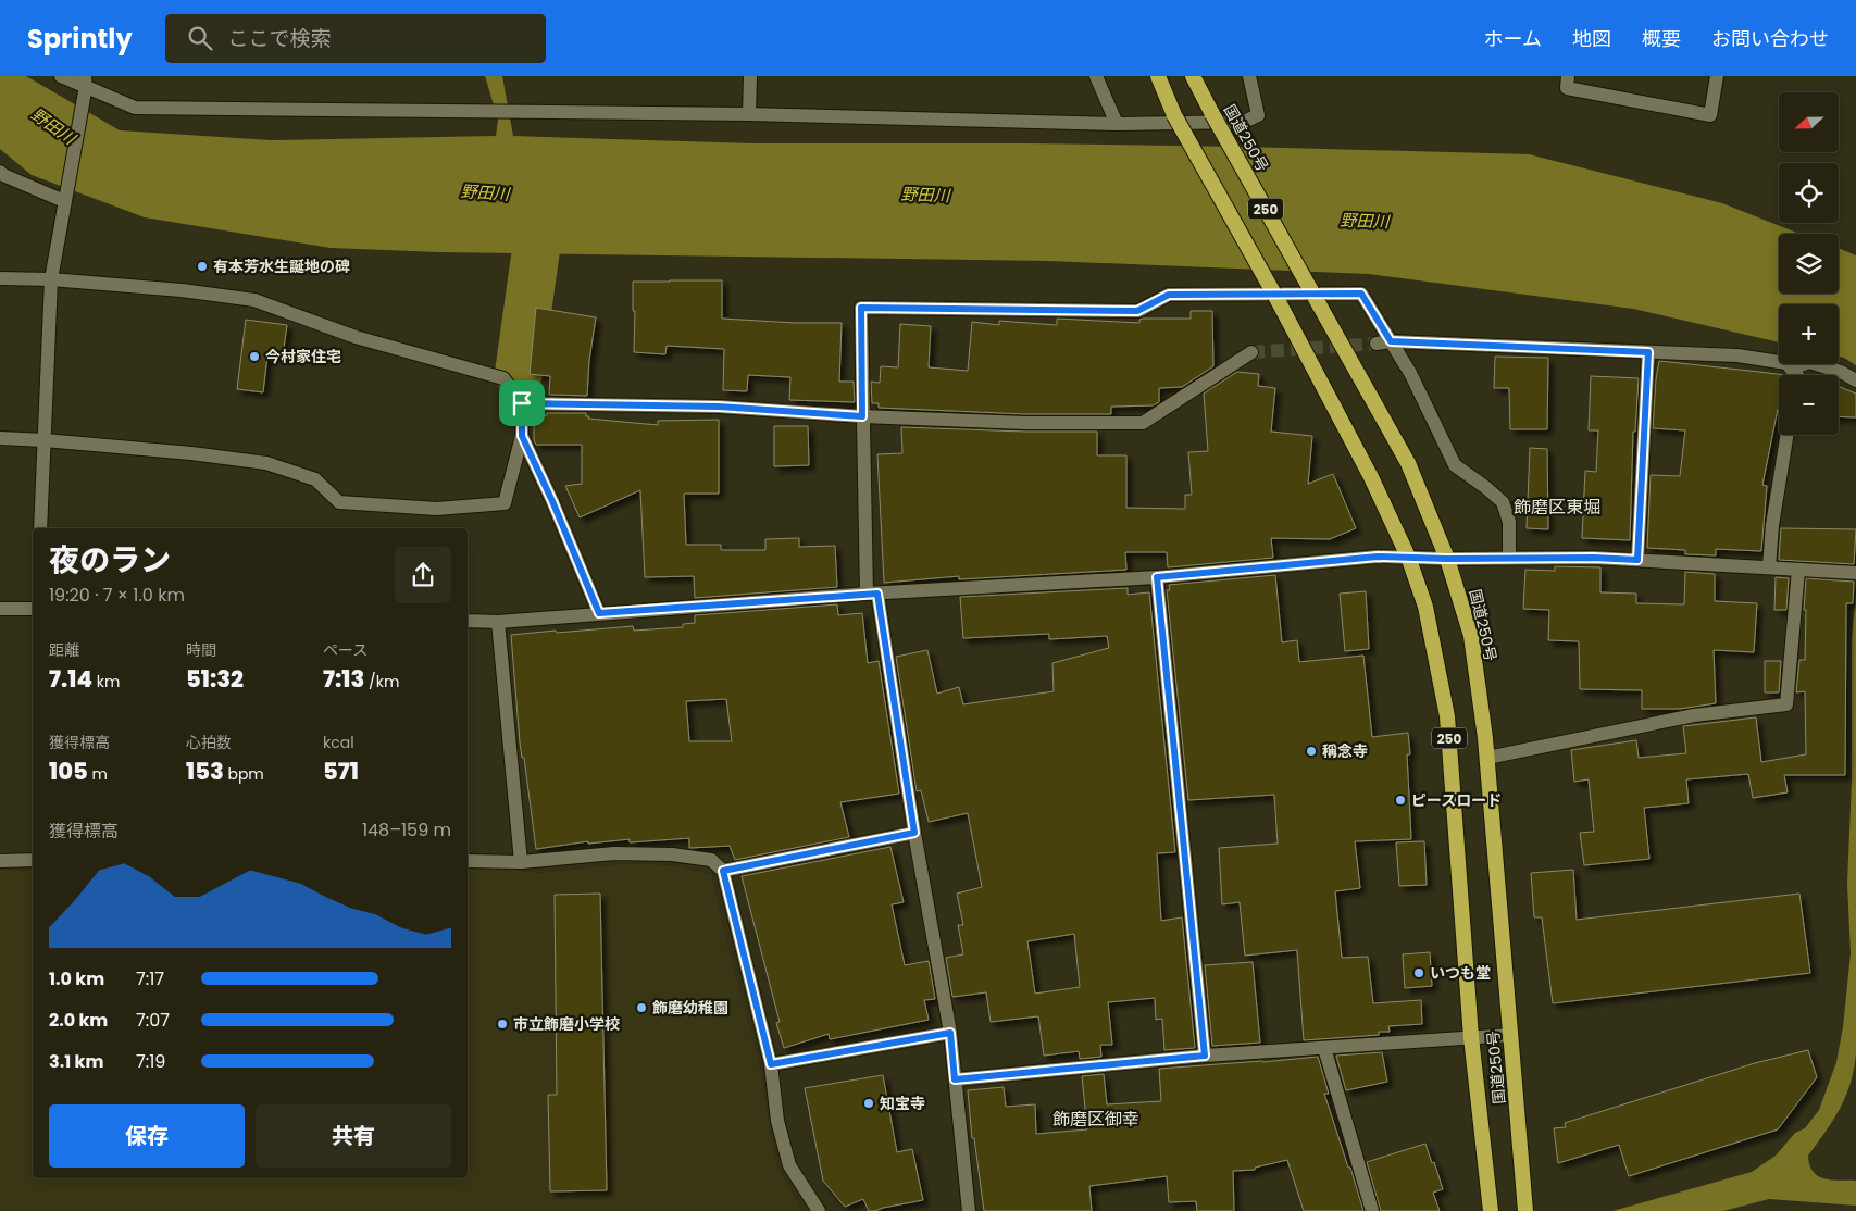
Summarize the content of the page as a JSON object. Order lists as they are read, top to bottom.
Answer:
{
  "streets": {
    "highway": ["国道250号", "250"]
  },
  "districts": ["飾磨区東堀", "飾磨区御幸"],
  "water": ["野田川"],
  "places": [
    "有本芳水生誕地の碑",
    "今村家住宅",
    "稱念寺",
    "ピースロード",
    "いつも堂",
    "飾磨幼稚園",
    "市立飾磨小学校",
    "知宝寺"
  ],
  "north": "left",
  "page": {
    "header": "Sprintly",
    "search": "ここで検索",
    "nav": [
      "ホーム",
      "地図",
      "概要",
      "お問い合わせ"
    ],
    "map_buttons": ["+", "−"],
    "heading": ["夜のラン", "19:20 · 7 × 1.0 km"],
    "stats": [
      ["距離", "7.14 km"],
      ["時間", "51:32"],
      ["ペース", "7:13 /km"],
      ["獲得標高", "105 m"],
      ["心拍数", "153 bpm"],
      ["kcal", "571"]
    ],
    "chart": ["獲得標高", "148–159 m"],
    "list": [
      {
        "name": "1.0 km",
        "note": "7:17"
      },
      {
        "name": "2.0 km",
        "note": "7:07"
      },
      {
        "name": "3.1 km",
        "note": "7:19"
      }
    ],
    "buttons": ["保存", "共有"]
  }
}
